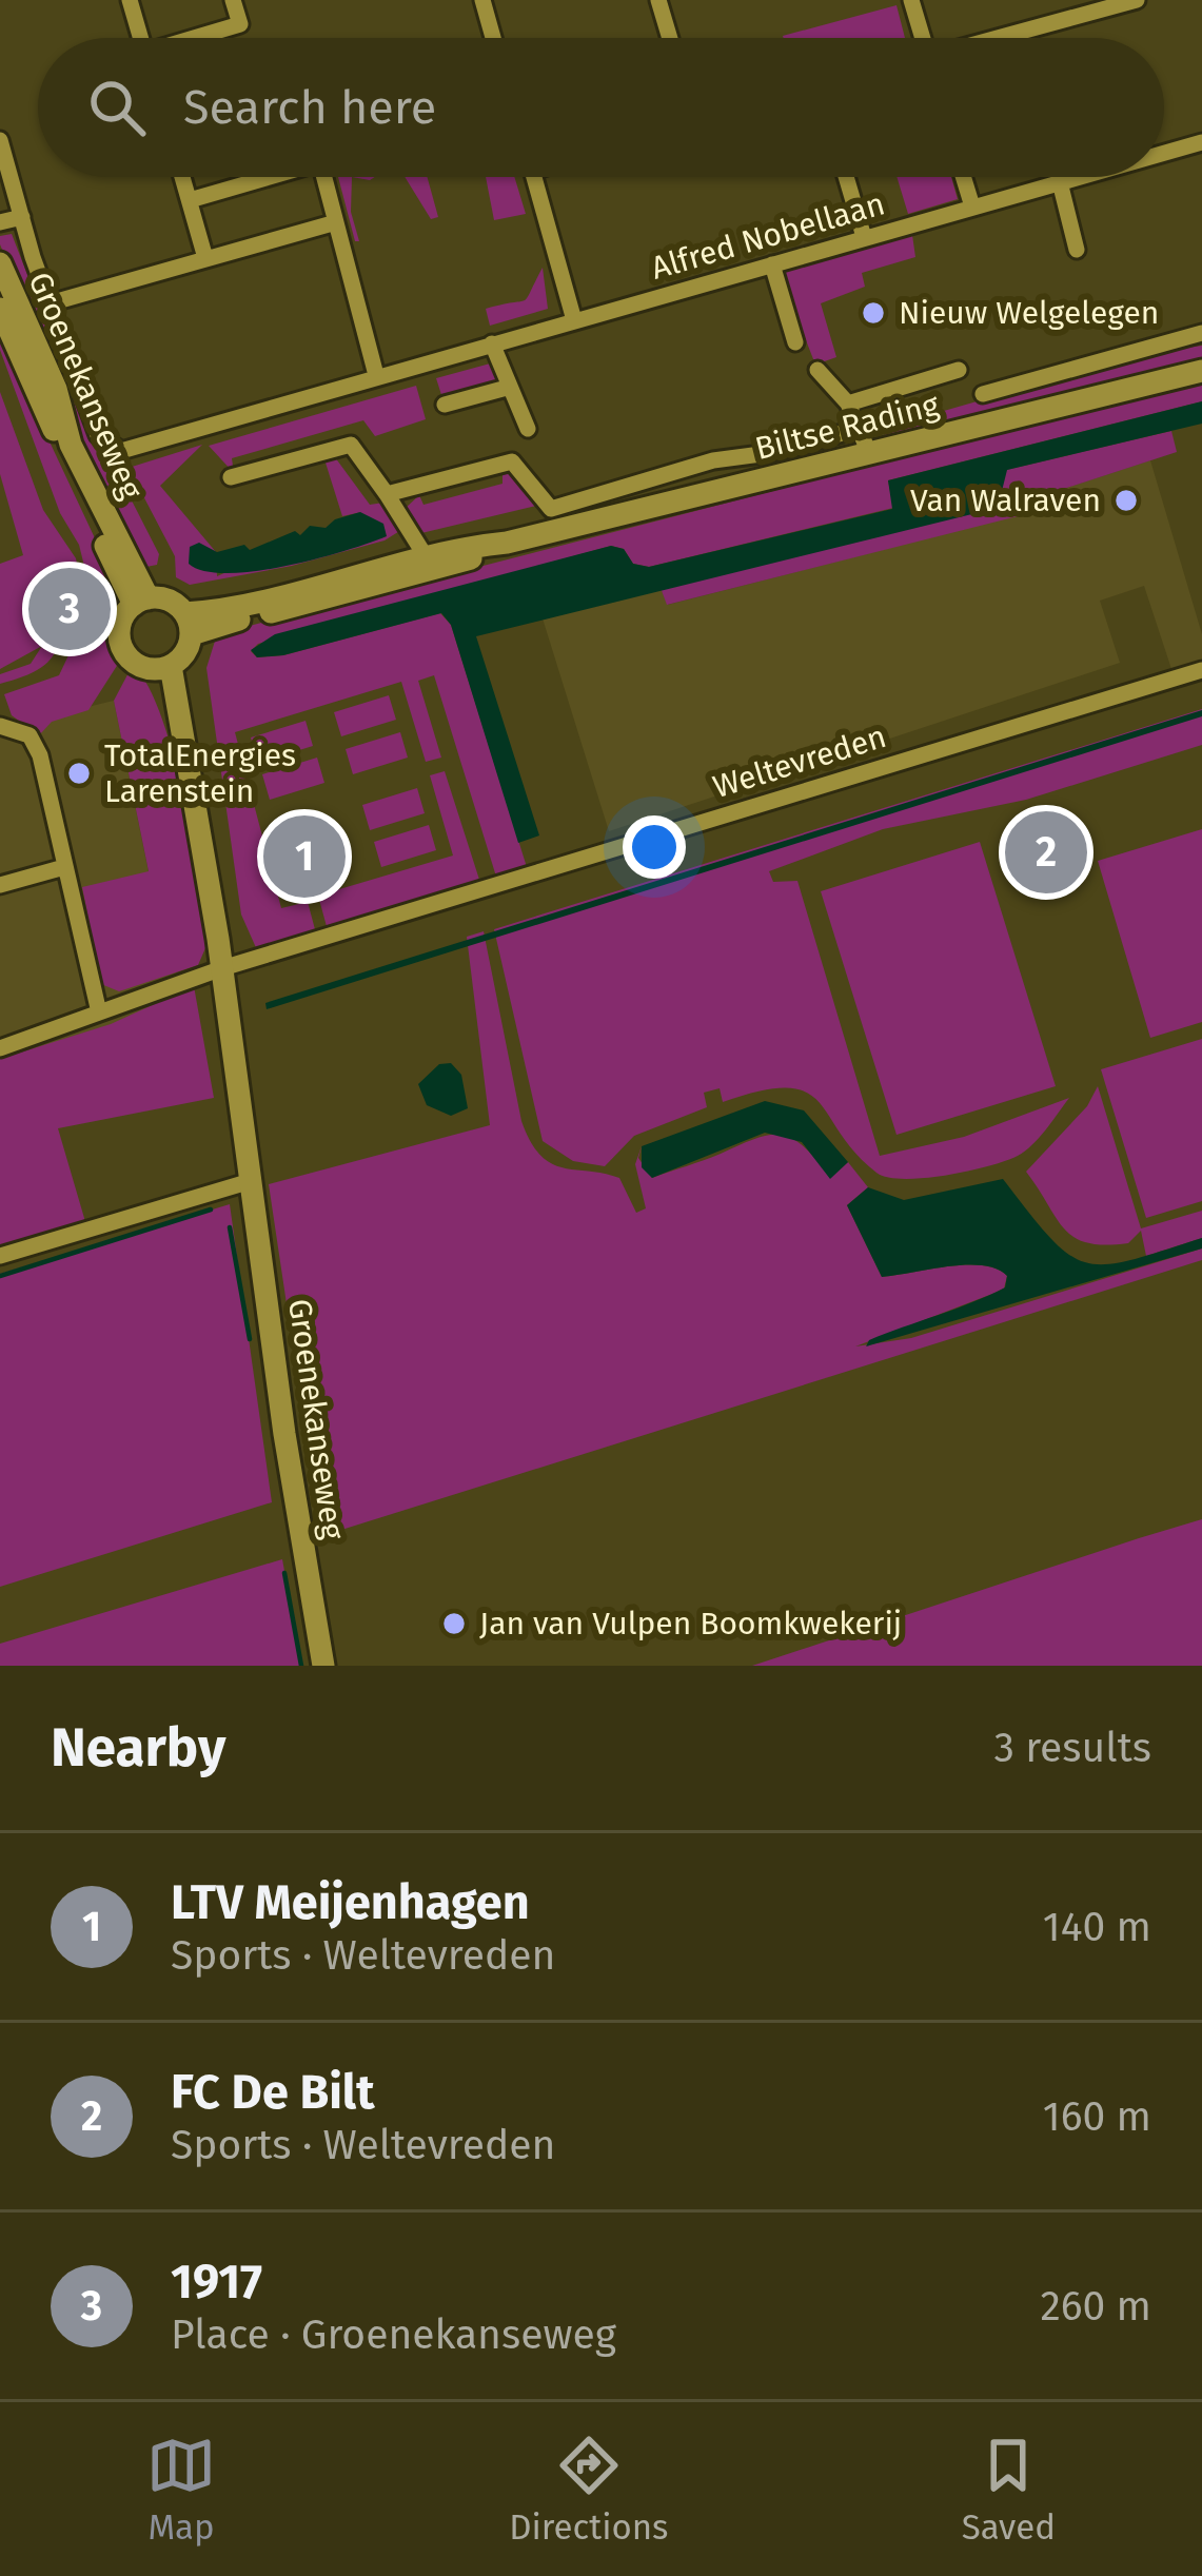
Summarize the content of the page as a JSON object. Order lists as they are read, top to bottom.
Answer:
{
  "streets": {
    "main road": ["Groenekanseweg", "Biltse Rading"],
    "street": ["Alfred Nobellaan", "Weltevreden"]
  },
  "crossings": [
    ["Alfred Nobellaan", "Groenekanseweg"],
    ["Groenekanseweg", "Biltse Rading"],
    ["Groenekanseweg", "Weltevreden"]
  ],
  "places": [
    "Nieuw Welgelegen",
    "Van Walraven",
    "TotalEnergies Larenstein",
    "Jan van Vulpen Boomkwekerij"
  ],
  "page": {
    "search": "Search here",
    "pins": ["3", "2", "1"],
    "heading": ["Nearby", "3 results"],
    "list": [
      {
        "mark": "1",
        "name": "LTV Meijenhagen",
        "note": "Sports · Weltevreden",
        "value": "140 m"
      },
      {
        "mark": "2",
        "name": "FC De Bilt",
        "note": "Sports · Weltevreden",
        "value": "160 m"
      },
      {
        "mark": "3",
        "name": "1917",
        "note": "Place · Groenekanseweg",
        "value": "260 m"
      }
    ],
    "nav": ["Map", "Directions", "Saved"]
  }
}
